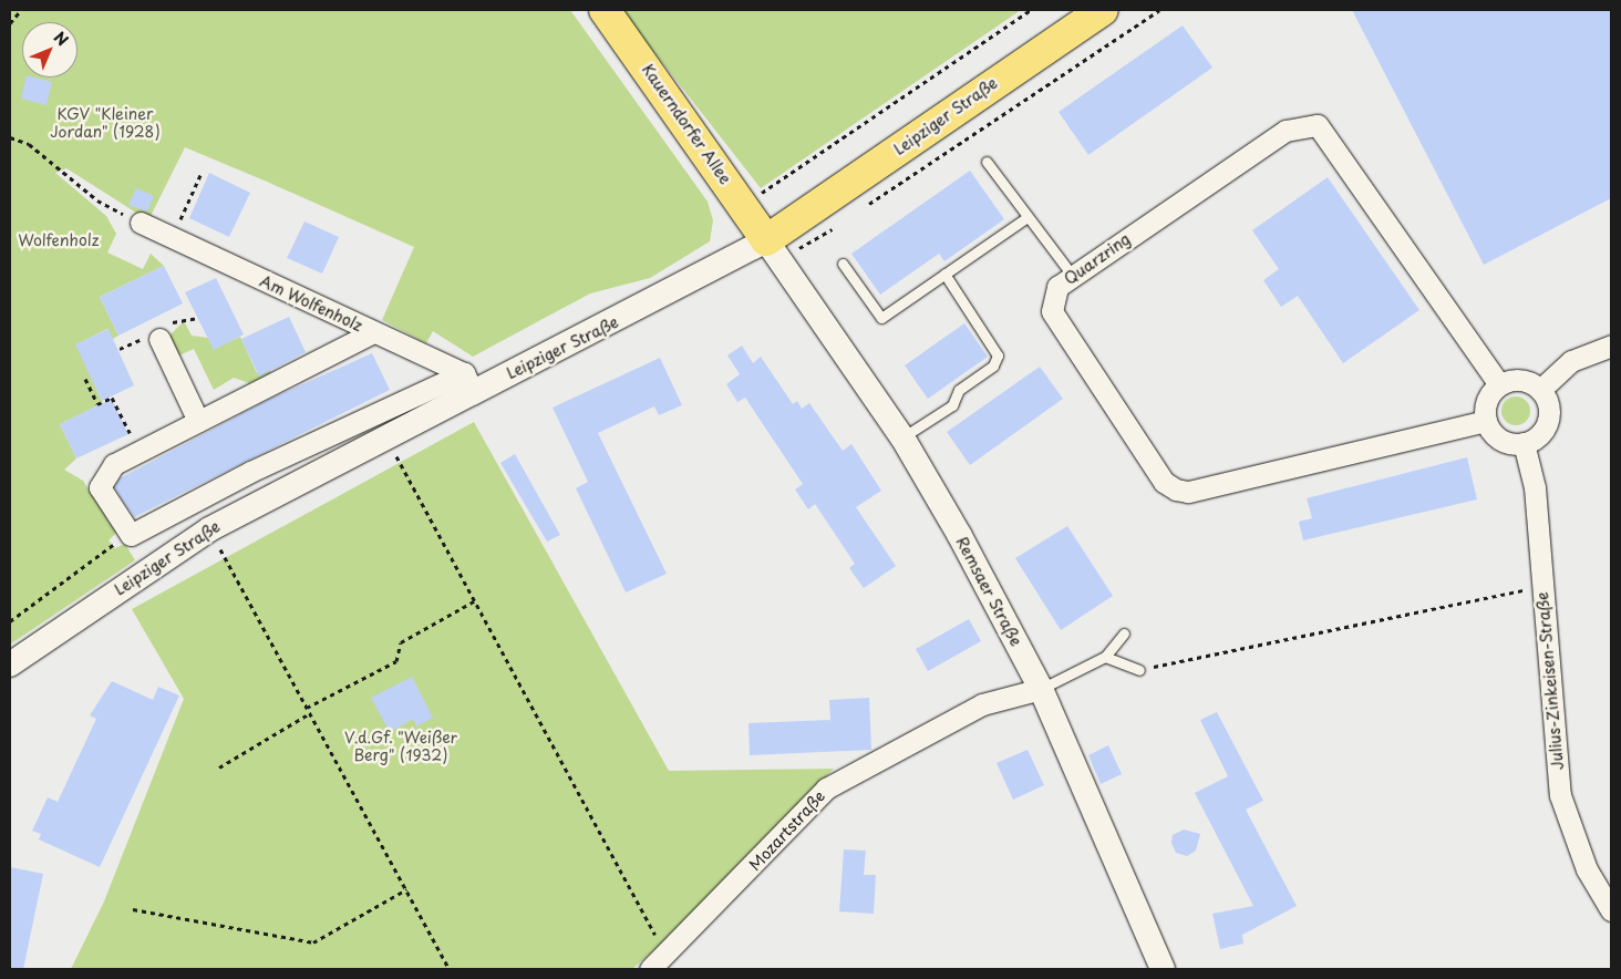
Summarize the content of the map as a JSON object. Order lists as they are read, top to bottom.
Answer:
{
  "streets": {
    "main road": ["Leipziger Straße", "Kauerndorfer Allee"],
    "street": [
      "Quarzring",
      "Am Wolfenholz",
      "Remsaer Straße",
      "Julius-Zinkeisen-Straße",
      "Mozartstraße"
    ]
  },
  "crossings": [
    ["Leipziger Straße", "Kauerndorfer Allee"],
    ["Leipziger Straße", "Am Wolfenholz"],
    ["Leipziger Straße", "Remsaer Straße"],
    ["Kauerndorfer Allee", "Remsaer Straße"],
    ["Quarzring", "Julius-Zinkeisen-Straße"],
    ["Remsaer Straße", "Mozartstraße"]
  ],
  "parks": ["KGV \"Kleiner Jordan\" (1928)", "Wolfenholz", "V.d.Gf. \"Weißer Berg\" (1932)"],
  "north": "top right"
}
